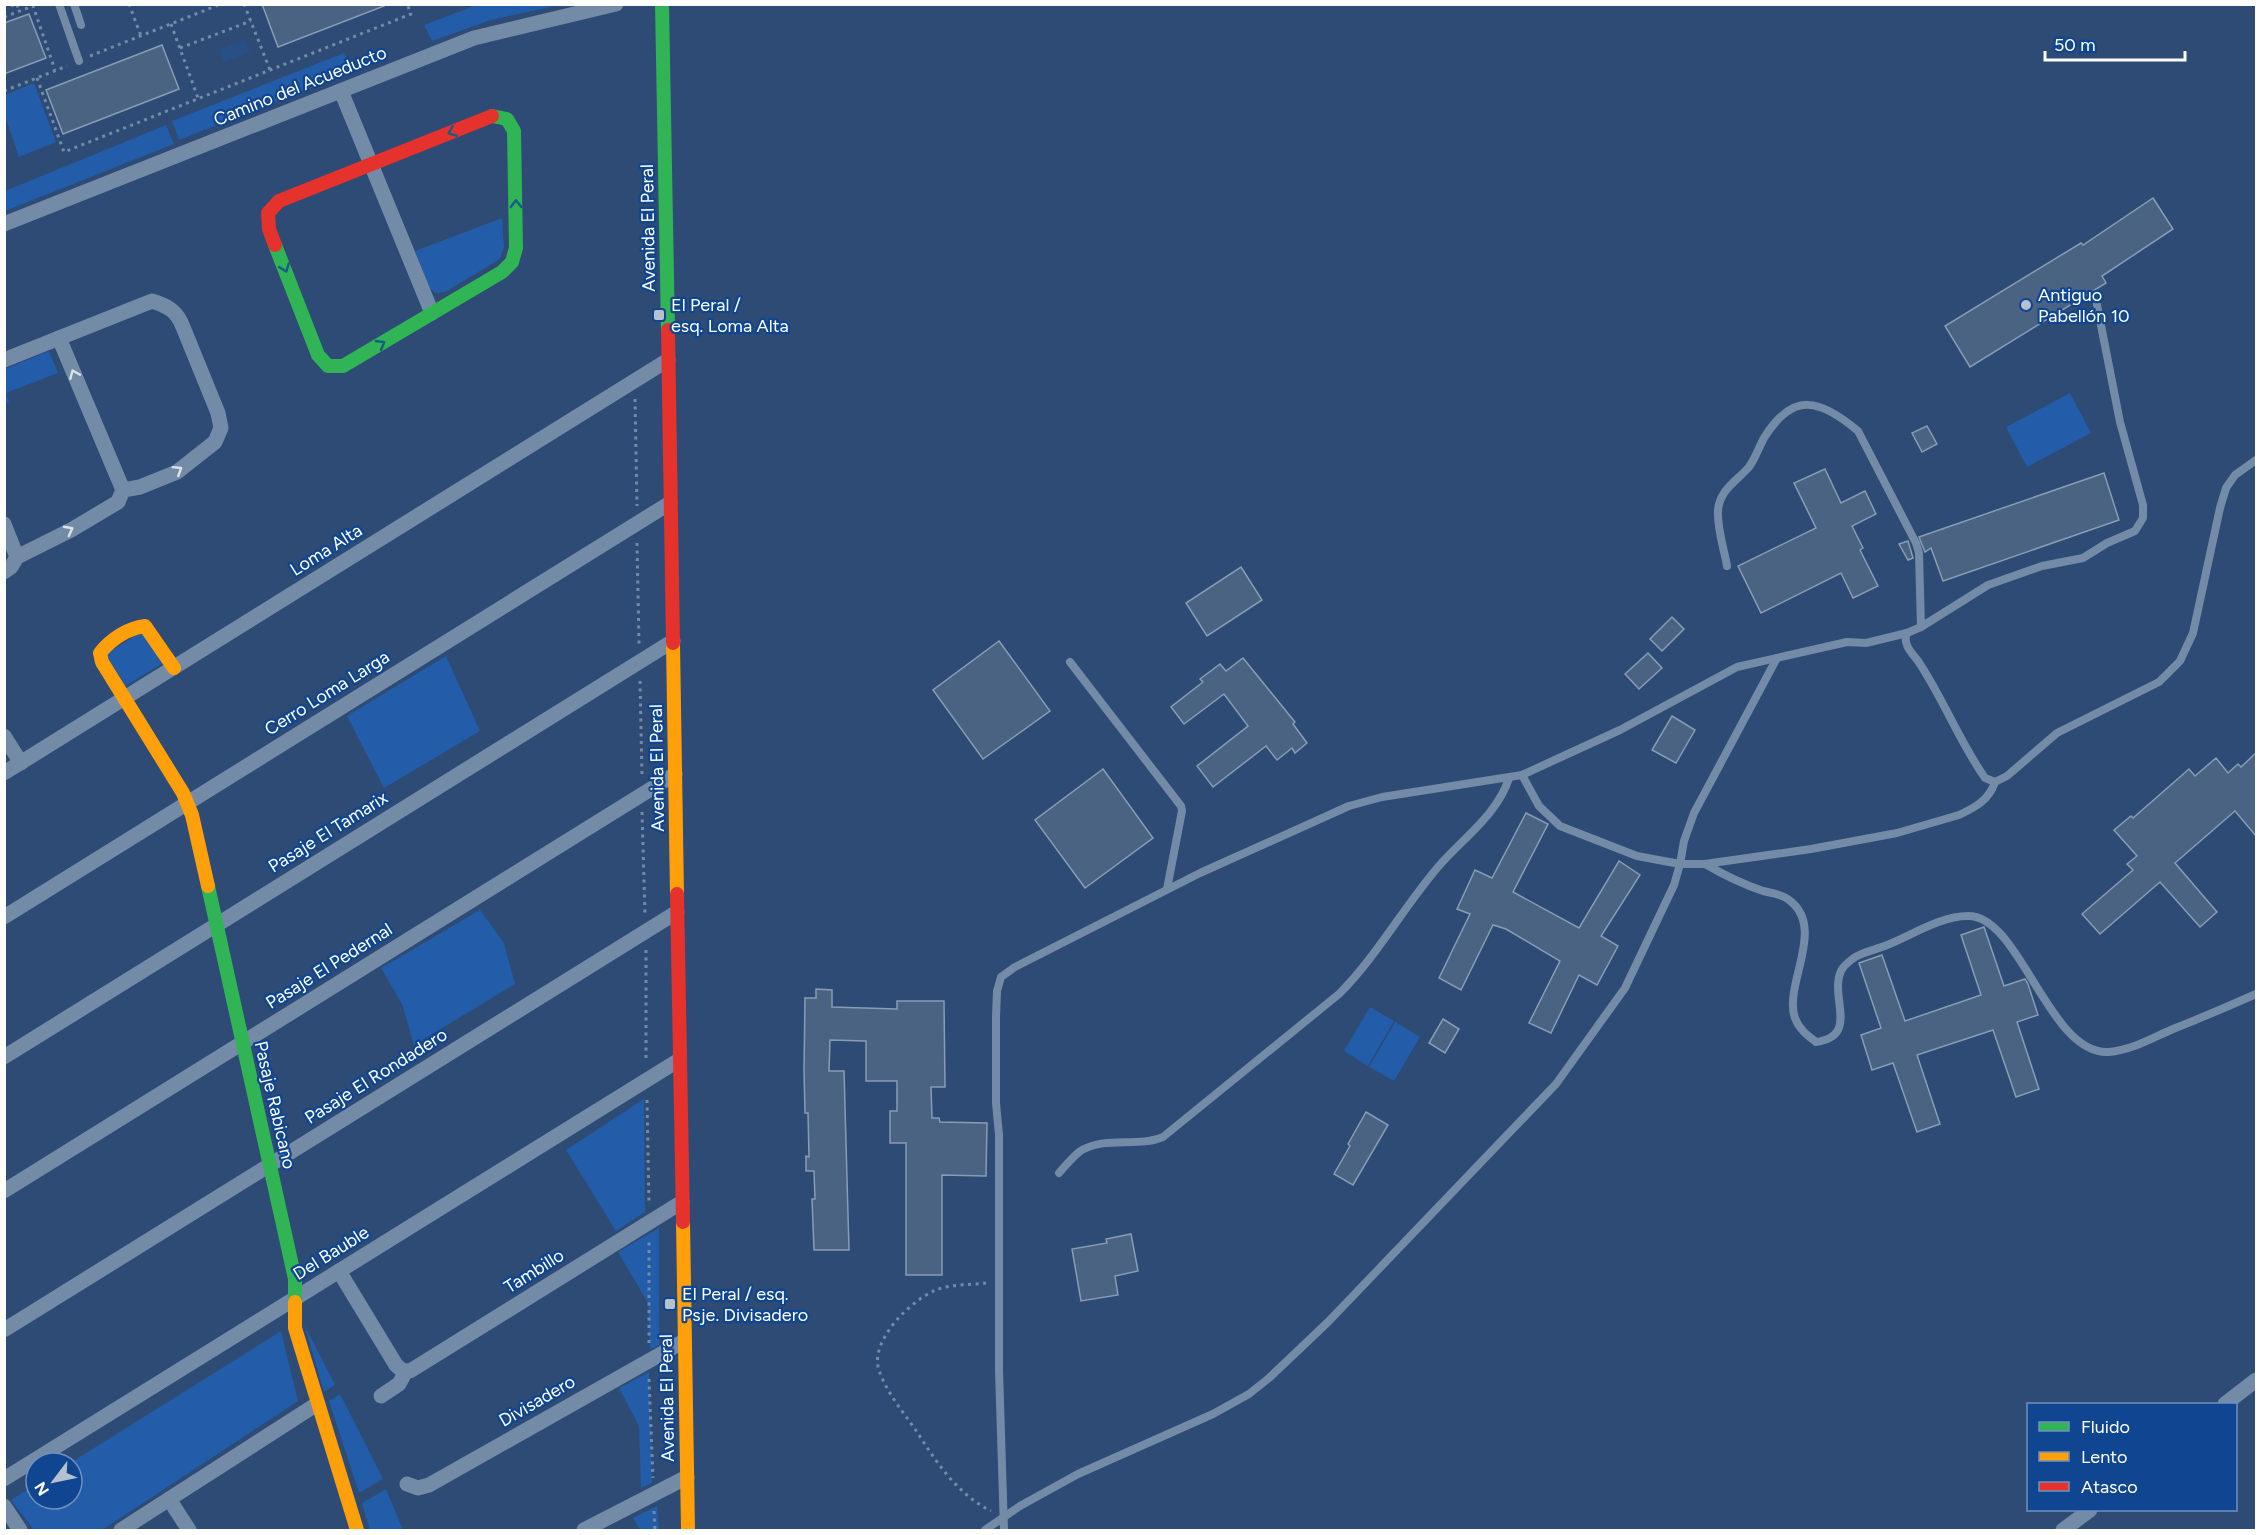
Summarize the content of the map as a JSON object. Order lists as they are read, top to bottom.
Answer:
{
  "streets": {
    "street": [
      "Camino del Acueducto",
      "Avenida El Peral",
      "Loma Alta",
      "Cerro Loma Larga",
      "Pasaje El Tamarix",
      "Pasaje El Pedernal",
      "Pasaje El Rondadero",
      "Pasaje Rabicano",
      "Del Bauble",
      "Tambillo",
      "Divisadero"
    ]
  },
  "crossings": [
    ["Avenida El Peral", "Loma Alta"],
    ["Avenida El Peral", "Cerro Loma Larga"],
    ["Avenida El Peral", "Pasaje El Tamarix"],
    ["Avenida El Peral", "Pasaje El Pedernal"],
    ["Avenida El Peral", "Pasaje El Rondadero"],
    ["Avenida El Peral", "Del Bauble"],
    ["Avenida El Peral", "Tambillo"],
    ["Avenida El Peral", "Divisadero"],
    ["Loma Alta", "Pasaje Rabicano"],
    ["Cerro Loma Larga", "Pasaje Rabicano"],
    ["Pasaje El Tamarix", "Pasaje Rabicano"],
    ["Pasaje El Pedernal", "Pasaje Rabicano"],
    ["Pasaje El Rondadero", "Pasaje Rabicano"],
    ["Pasaje Rabicano", "Del Bauble"]
  ],
  "places": {
    "other": ["Antiguo Pabellón 10"],
    "transit": ["El Peral / esq. Loma Alta", "El Peral / esq. Psje. Divisadero"]
  },
  "legend": ["Fluido", "Lento", "Atasco"],
  "scale_bar": "50 m",
  "north": "bottom left"
}
